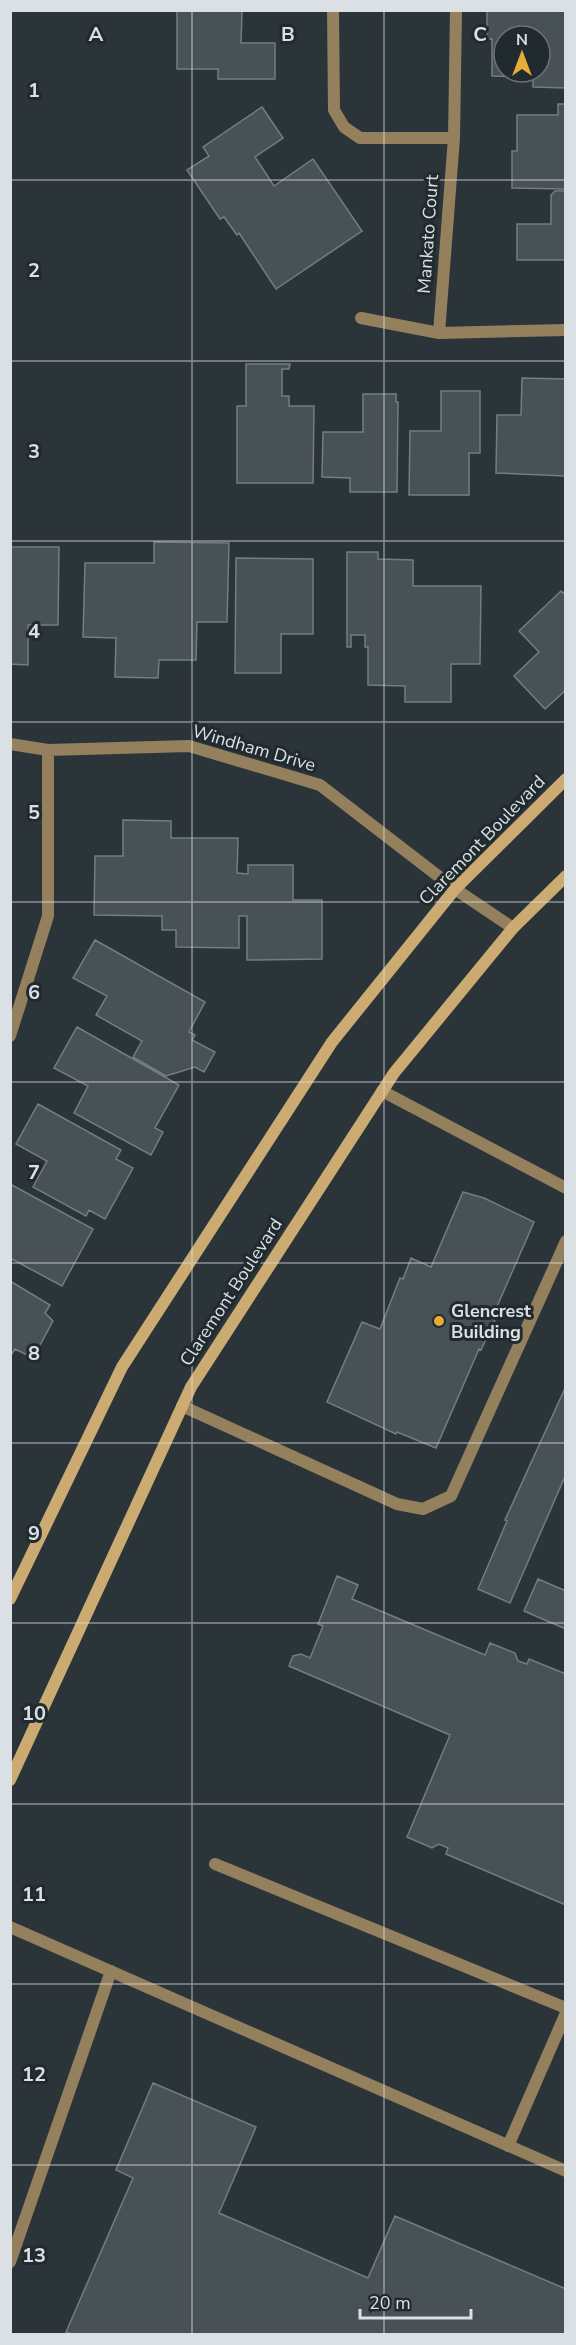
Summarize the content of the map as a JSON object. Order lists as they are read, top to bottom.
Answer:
{
  "streets": {
    "main road": ["Claremont Boulevard"],
    "street": ["Mankato Court", "Windham Drive"]
  },
  "crossings": [
    ["Windham Drive", "Claremont Boulevard"]
  ],
  "places": ["Glencrest Building"],
  "scale_bar": "20 m",
  "north": "top",
  "grid": {
    "columns": ["A", "B", "C"],
    "rows": [
      "1",
      "2",
      "3",
      "4",
      "5",
      "6",
      "7",
      "8",
      "9",
      "10",
      "11",
      "12",
      "13"
    ]
  }
}
